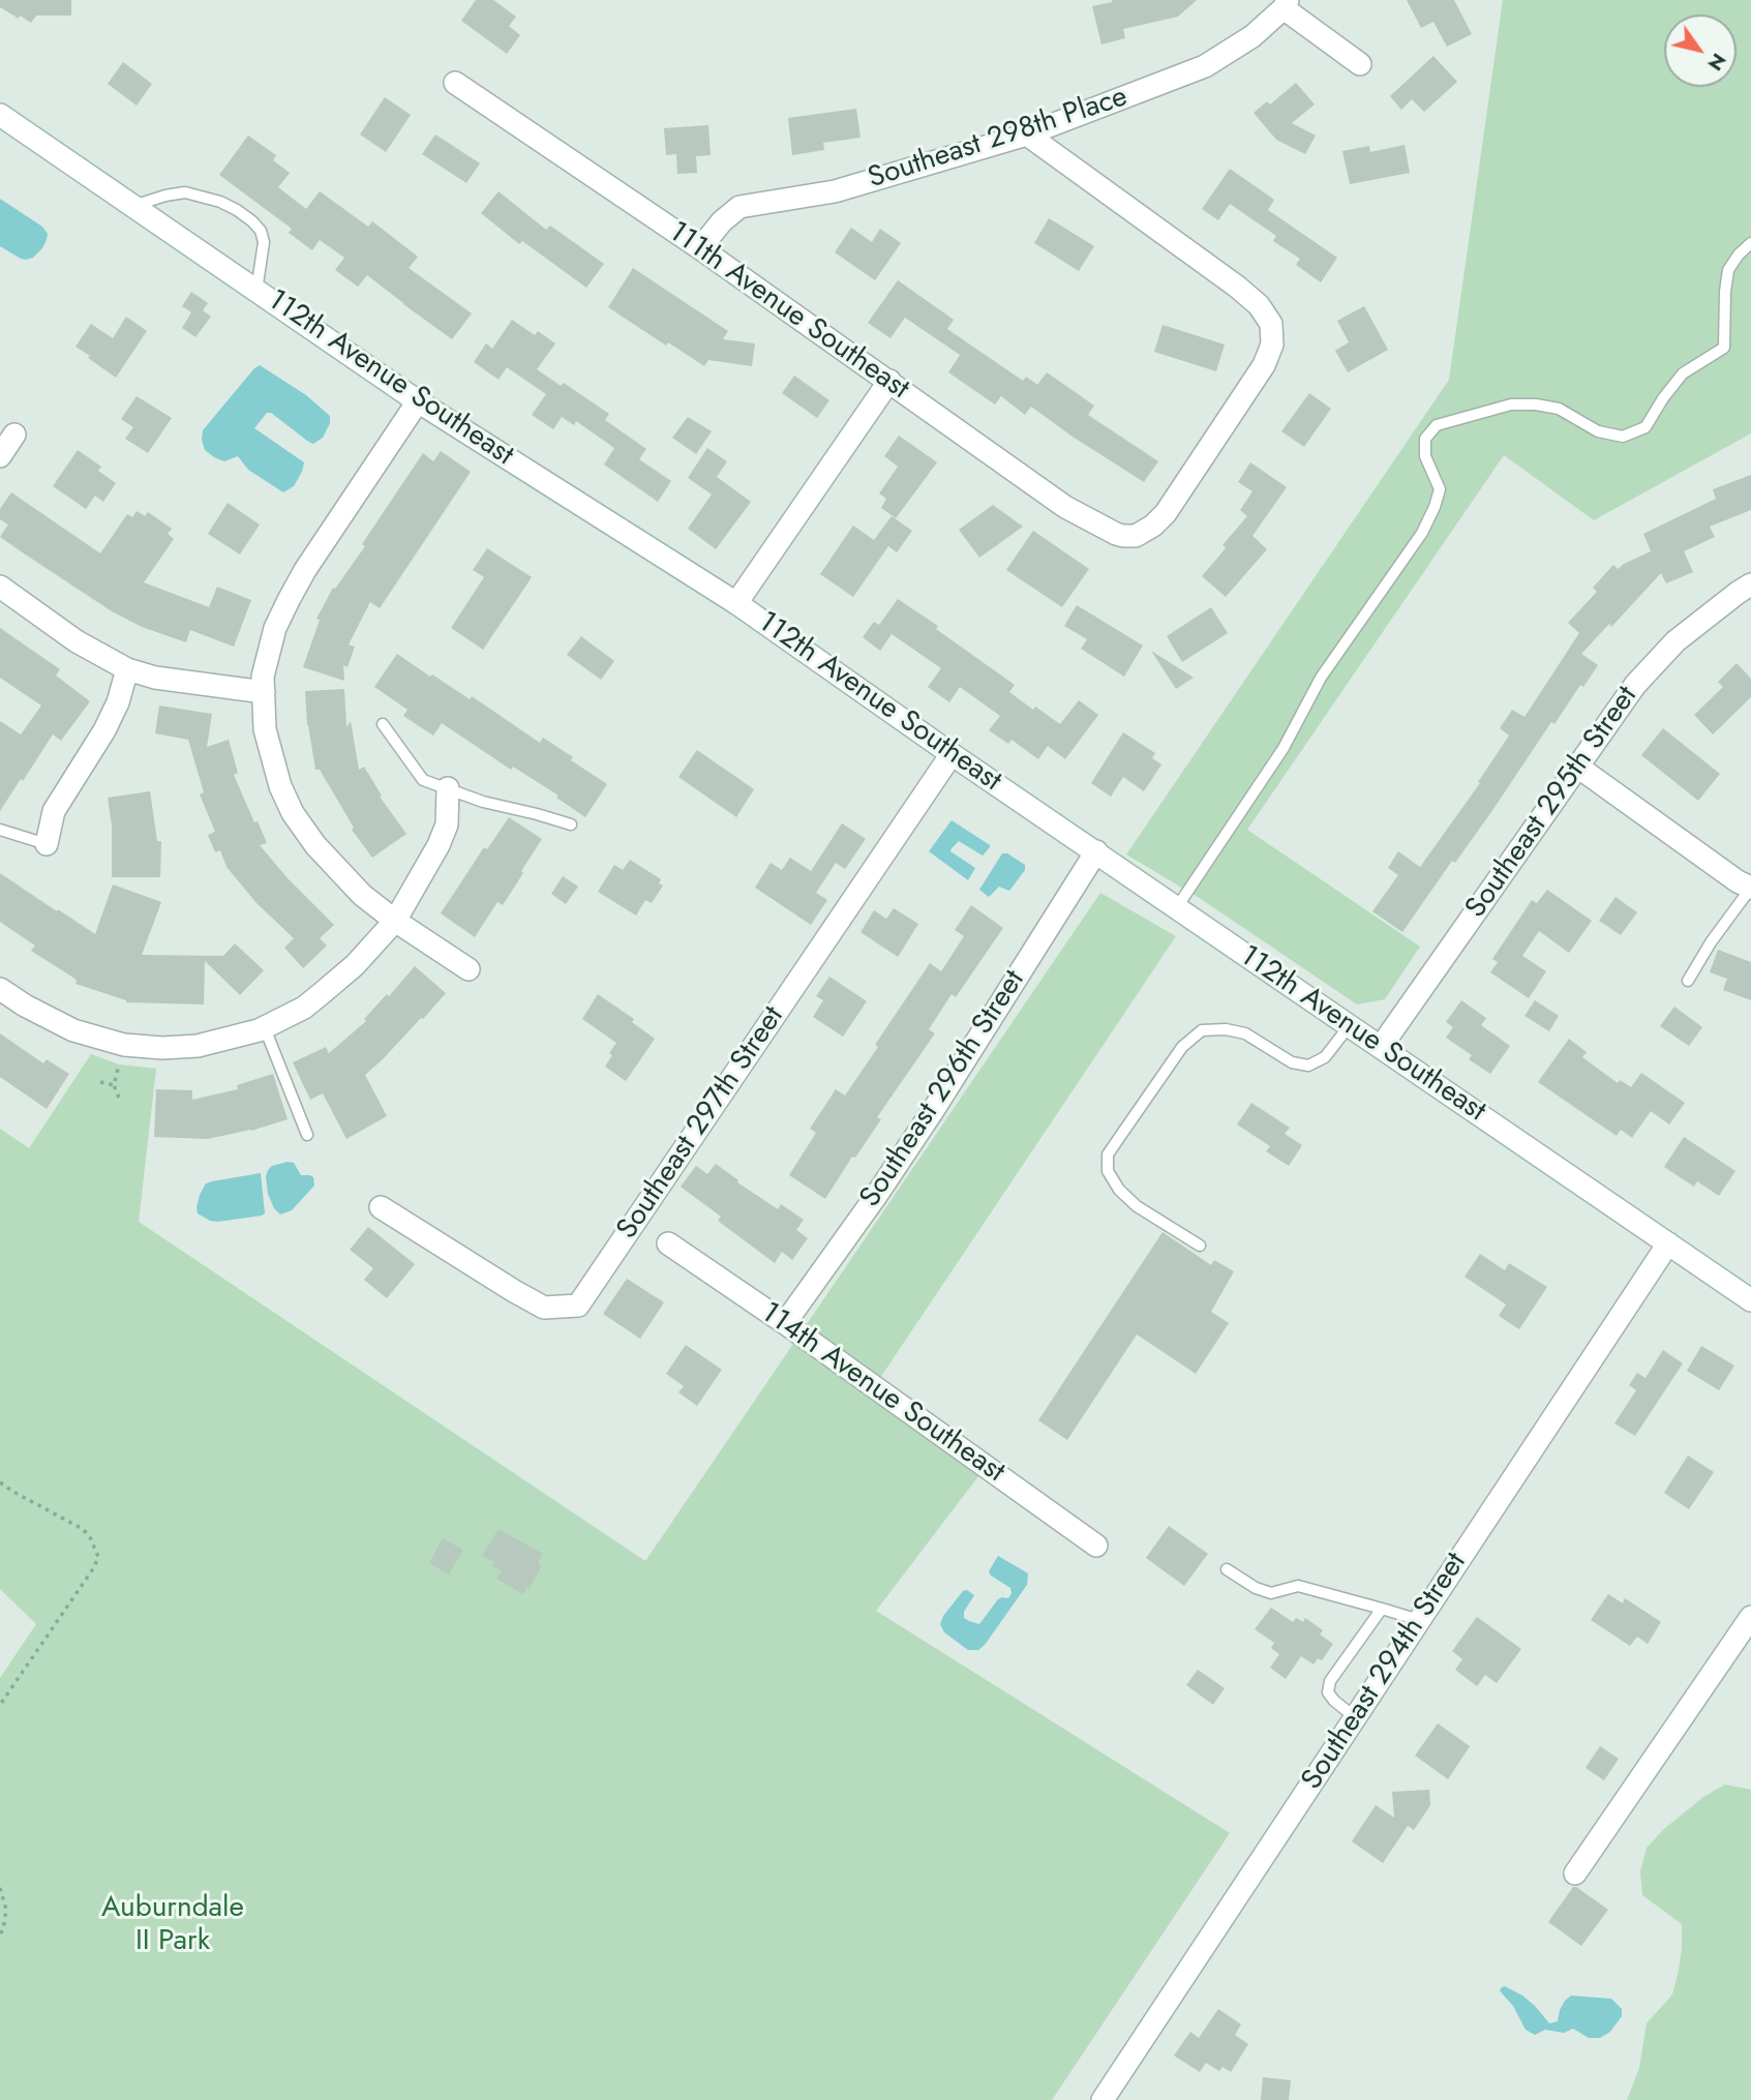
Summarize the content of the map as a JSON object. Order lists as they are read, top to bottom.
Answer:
{
  "streets": {
    "street": [
      "Southeast 298th Place",
      "111th Avenue Southeast",
      "112th Avenue Southeast",
      "Southeast 295th Street",
      "Southeast 296th Street",
      "Southeast 297th Street",
      "114th Avenue Southeast",
      "Southeast 294th Street"
    ]
  },
  "crossings": [
    ["Southeast 298th Place", "111th Avenue Southeast"],
    ["112th Avenue Southeast", "Southeast 295th Street"],
    ["112th Avenue Southeast", "Southeast 296th Street"],
    ["112th Avenue Southeast", "Southeast 297th Street"],
    ["112th Avenue Southeast", "Southeast 294th Street"],
    ["Southeast 296th Street", "114th Avenue Southeast"]
  ],
  "parks": ["Auburndale II Park"],
  "north": "bottom right"
}
